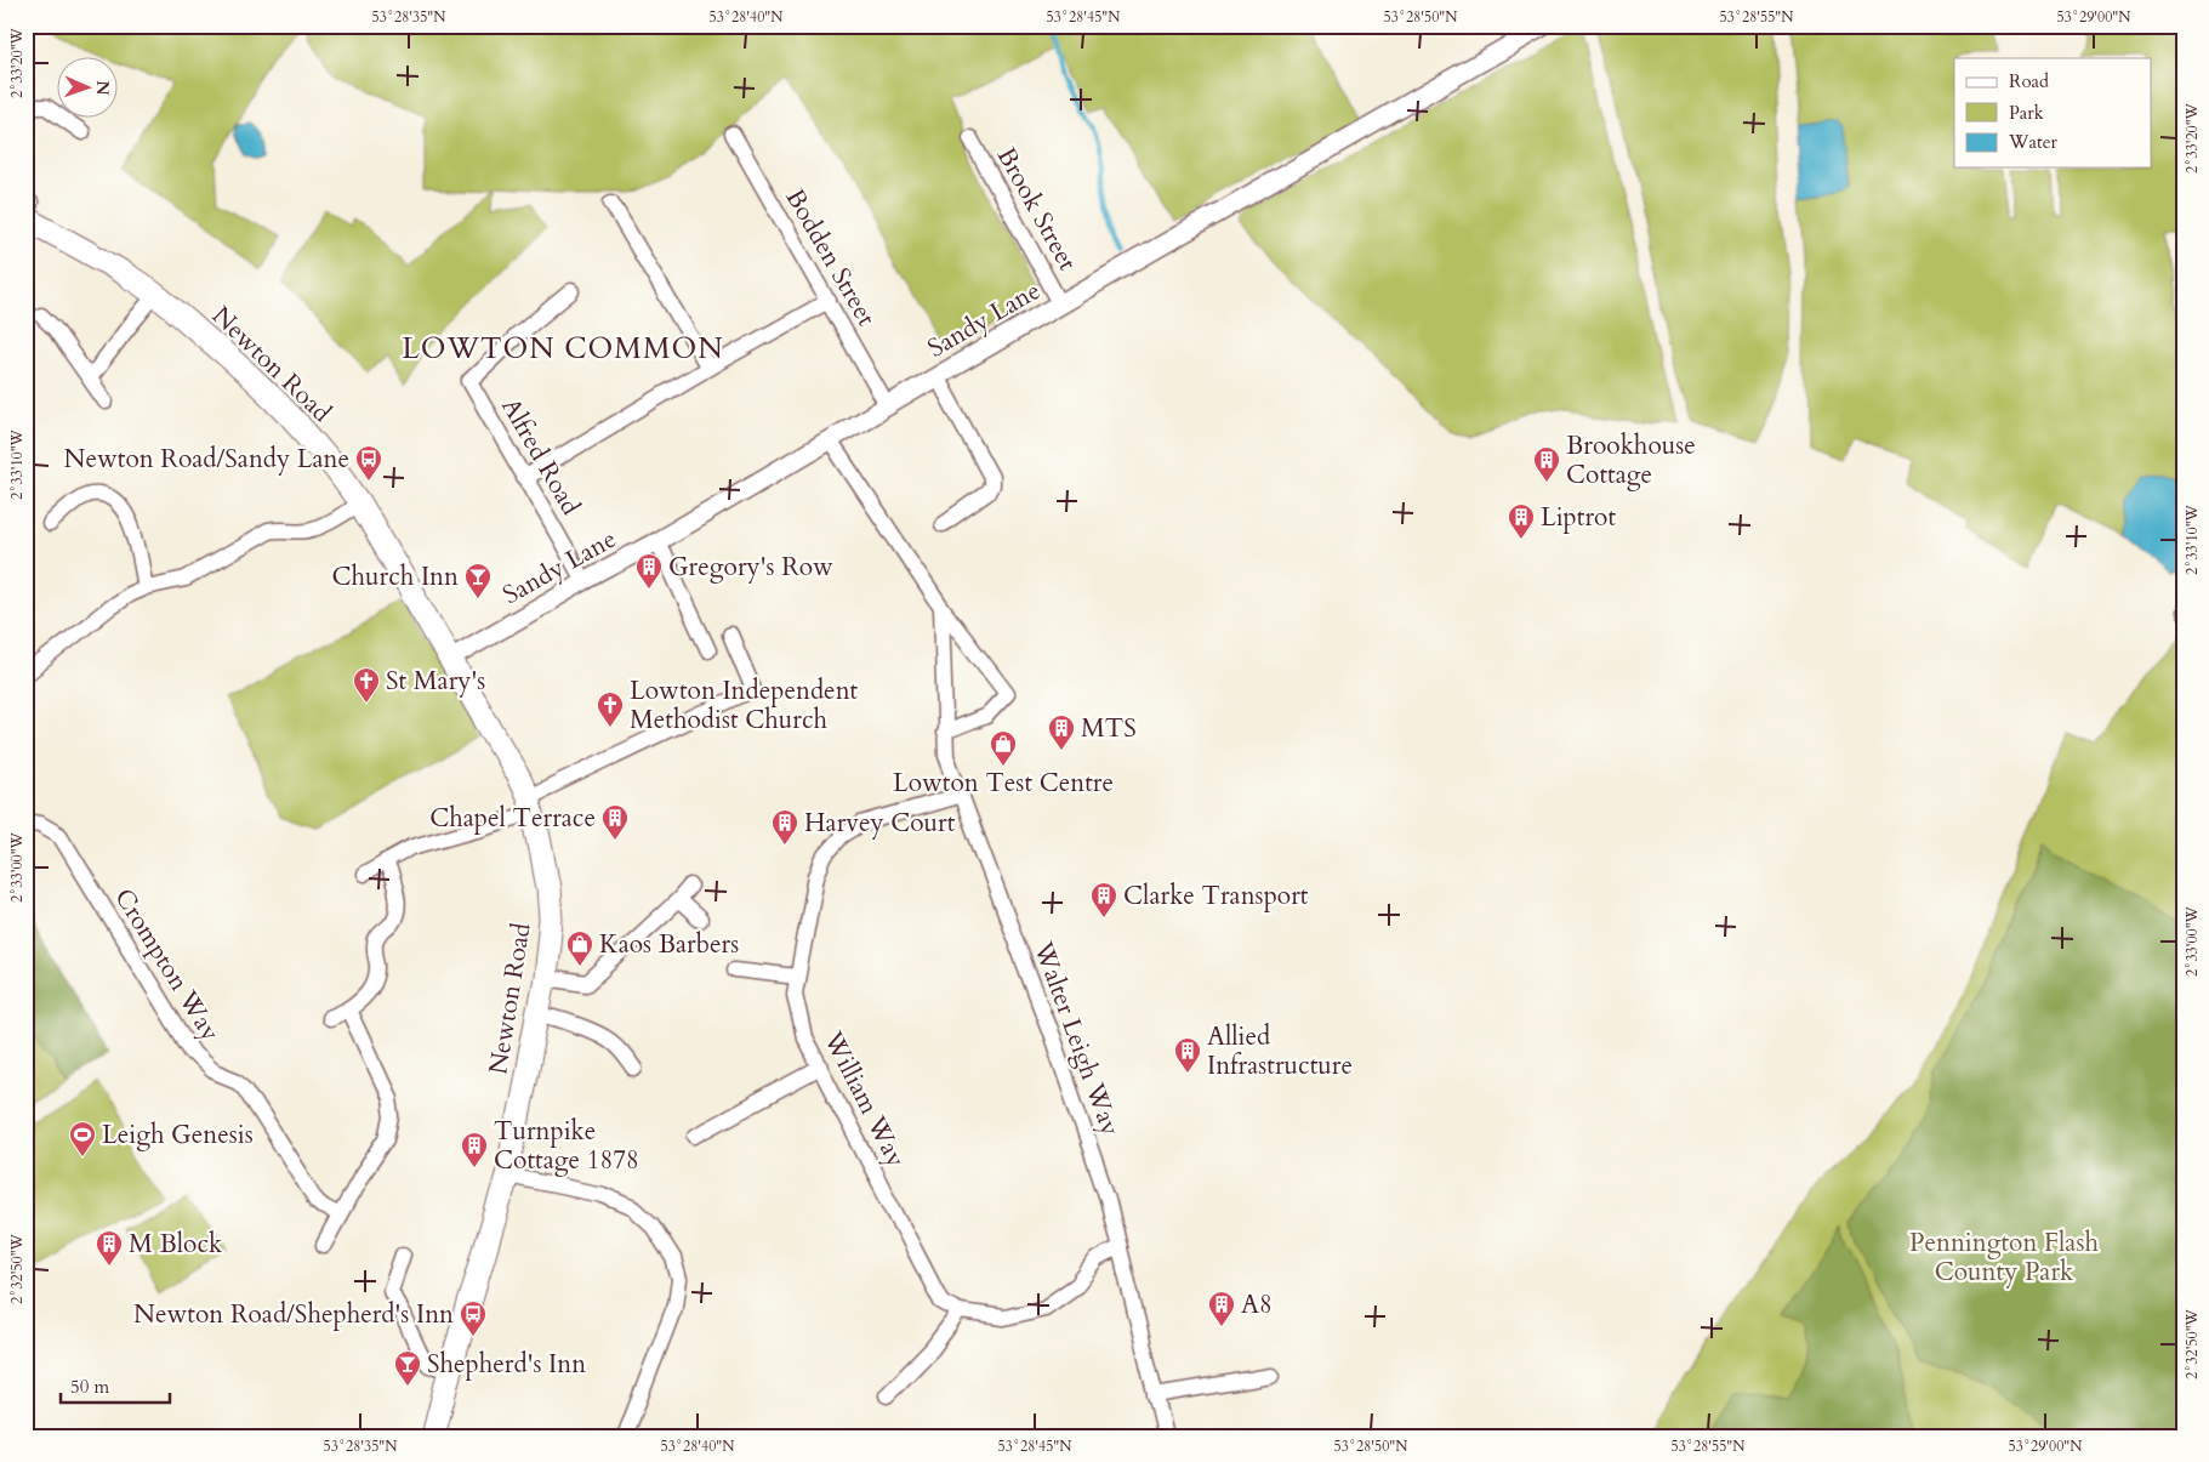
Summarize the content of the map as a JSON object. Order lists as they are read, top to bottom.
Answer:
{
  "streets": {
    "main road": ["Newton Road"],
    "street": [
      "Brook Street",
      "Bodden Street",
      "Sandy Lane",
      "Alfred Road",
      "Crompton Way",
      "Walter Leigh Way",
      "William Way"
    ]
  },
  "crossings": [
    ["Brook Street", "Sandy Lane"],
    ["Bodden Street", "Sandy Lane"],
    ["Sandy Lane", "Newton Road"],
    ["Sandy Lane", "Alfred Road"],
    ["Walter Leigh Way", "William Way"]
  ],
  "districts": ["LOWTON COMMON"],
  "parks": ["Pennington Flash County Park"],
  "places": {
    "bus stop": ["Newton Road/Sandy Lane", "Newton Road/Shepherd's Inn"],
    "building": [
      "Brookhouse Cottage",
      "Liptrot",
      "Gregory's Row",
      "MTS",
      "Chapel Terrace",
      "Harvey Court",
      "Clarke Transport",
      "Allied Infrastructure",
      "Turnpike Cottage 1878",
      "M Block",
      "A8"
    ],
    "bar": ["Church Inn", "Shepherd's Inn"],
    "church": ["St Mary's", "Lowton Independent Methodist Church"],
    "shop": ["Lowton Test Centre", "Kaos Barbers"],
    "sports": ["Leigh Genesis"]
  },
  "legend": ["Road", "Park", "Water"],
  "scale_bar": "50 m",
  "north": "right",
  "coordinates": [
    "53°28'35\"N",
    "53°28'40\"N",
    "53°28'45\"N",
    "53°28'50\"N",
    "53°28'55\"N",
    "53°29'00\"N",
    "2°33'20\"W",
    "2°33'10\"W",
    "2°33'00\"W",
    "2°32'50\"W"
  ]
}
